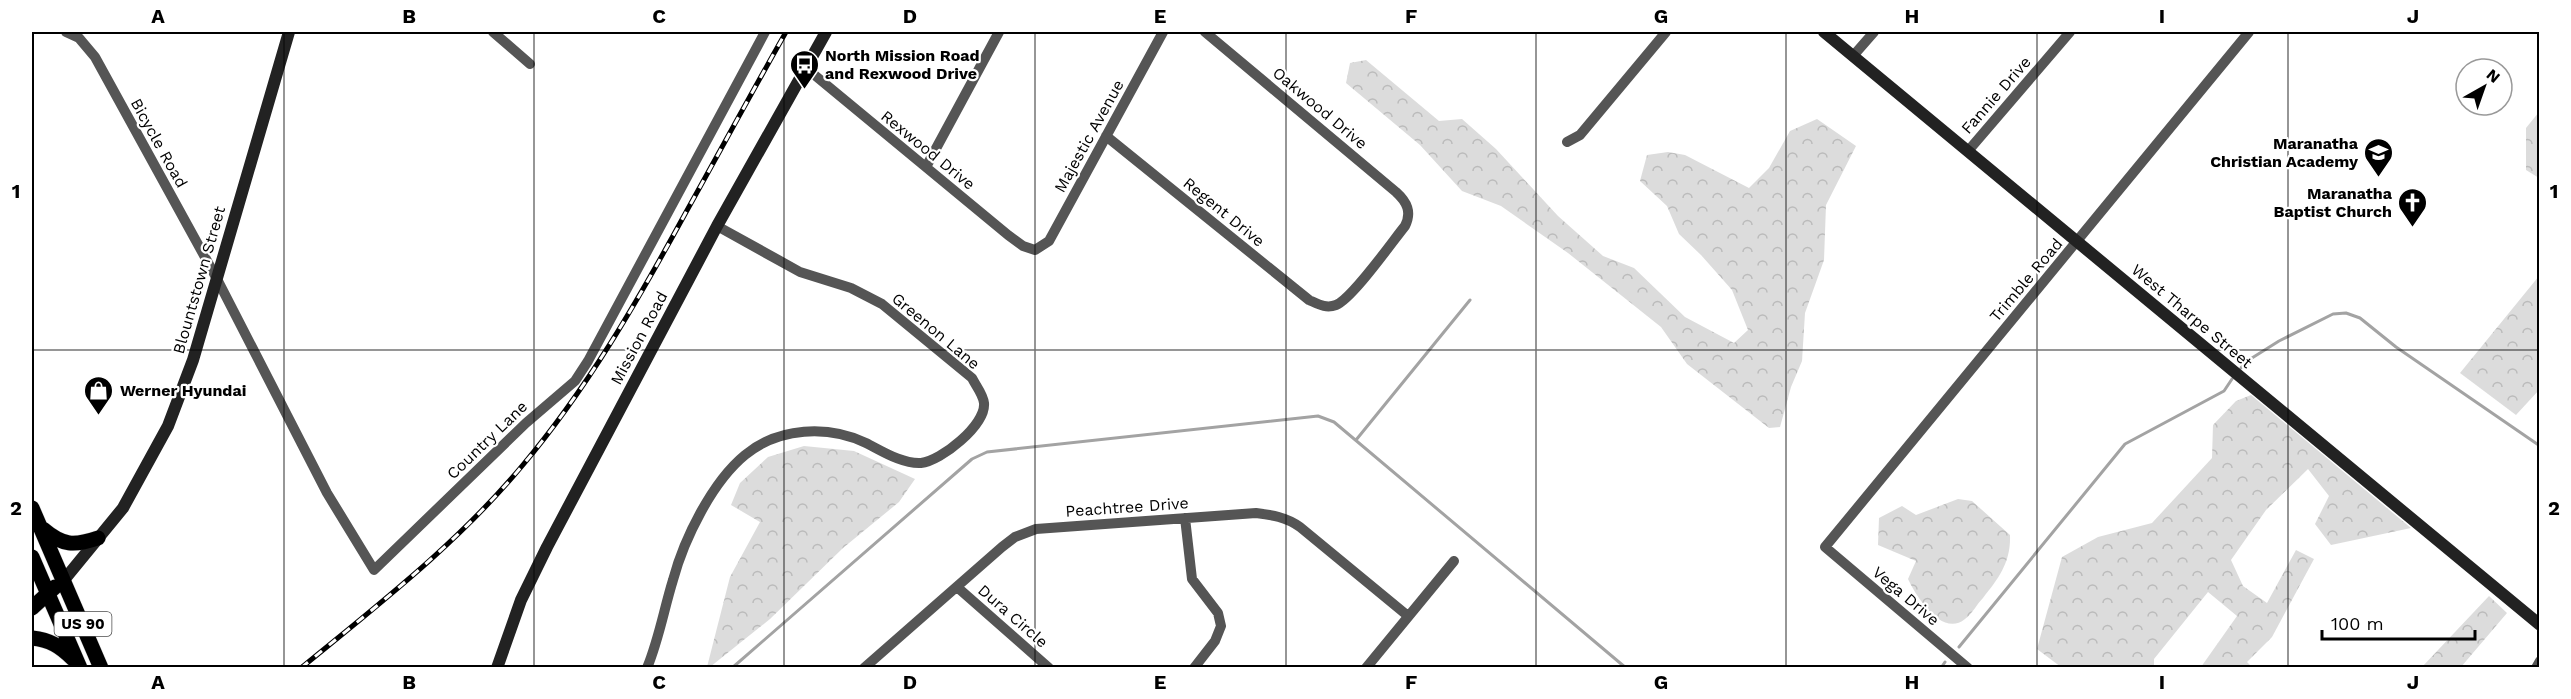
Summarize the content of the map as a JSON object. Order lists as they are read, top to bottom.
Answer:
{
  "streets": {
    "main road": [
      "Blountstown Street",
      "West Tharpe Street",
      "Mission Road",
      "US 90"
    ],
    "street": [
      "Fannie Drive",
      "Oakwood Drive",
      "Majestic Avenue",
      "Bicycle Road",
      "Rexwood Drive",
      "Regent Drive",
      "Trimble Road",
      "Greenon Lane",
      "Country Lane",
      "Peachtree Drive",
      "Vega Drive",
      "Dura Circle"
    ]
  },
  "crossings": [
    ["Fannie Drive", "West Tharpe Street"],
    ["Oakwood Drive", "Regent Drive"],
    ["Majestic Avenue", "Rexwood Drive"],
    ["Majestic Avenue", "Regent Drive"],
    ["Bicycle Road", "Blountstown Street"],
    ["Bicycle Road", "Country Lane"],
    ["Rexwood Drive", "Mission Road"],
    ["Blountstown Street", "Country Lane"],
    ["Blountstown Street", "US 90"],
    ["Trimble Road", "West Tharpe Street"],
    ["Trimble Road", "Vega Drive"],
    ["Greenon Lane", "Mission Road"],
    ["Peachtree Drive", "Dura Circle"]
  ],
  "places": {
    "bus stop": ["North Mission Road and Rexwood Drive"],
    "school or university": ["Maranatha Christian Academy"],
    "church": ["Maranatha Baptist Church"],
    "shop": ["Werner Hyundai"]
  },
  "scale_bar": "100 m",
  "north": "top right",
  "grid": {
    "columns": [
      "A",
      "B",
      "C",
      "D",
      "E",
      "F",
      "G",
      "H",
      "I",
      "J"
    ],
    "rows": ["1", "2"]
  }
}
